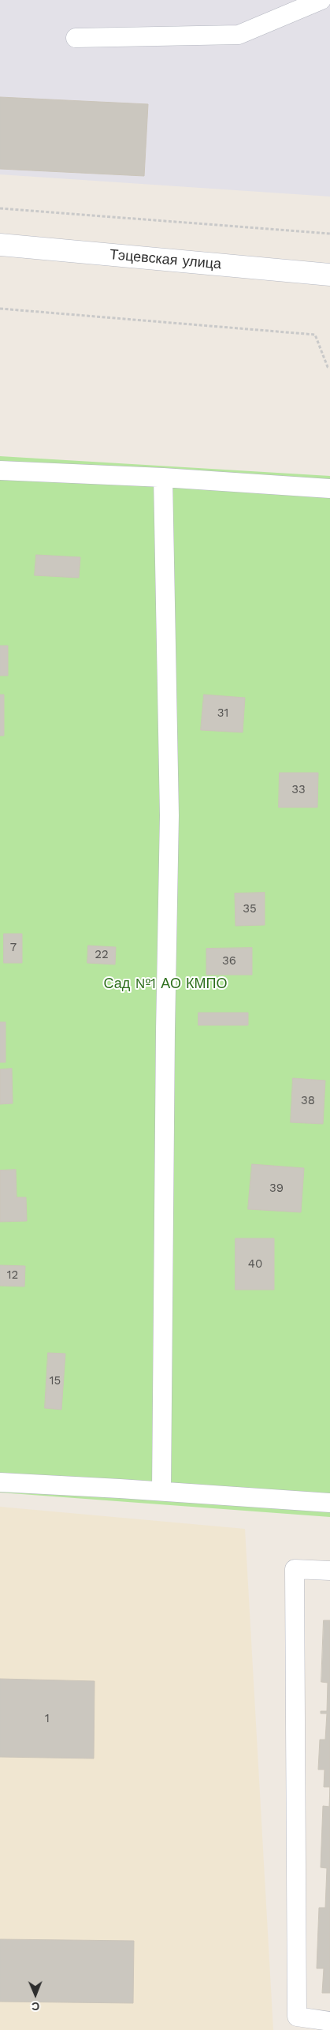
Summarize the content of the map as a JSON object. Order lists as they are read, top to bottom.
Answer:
{
  "streets": {
    "main road": ["Тэцевская улица"]
  },
  "parks": ["Сад №1 АО КМПО"],
  "house_numbers": [
    "31",
    "33",
    "35",
    "7",
    "22",
    "36",
    "38",
    "39",
    "40",
    "12",
    "15",
    "1"
  ],
  "north": "bottom"
}
